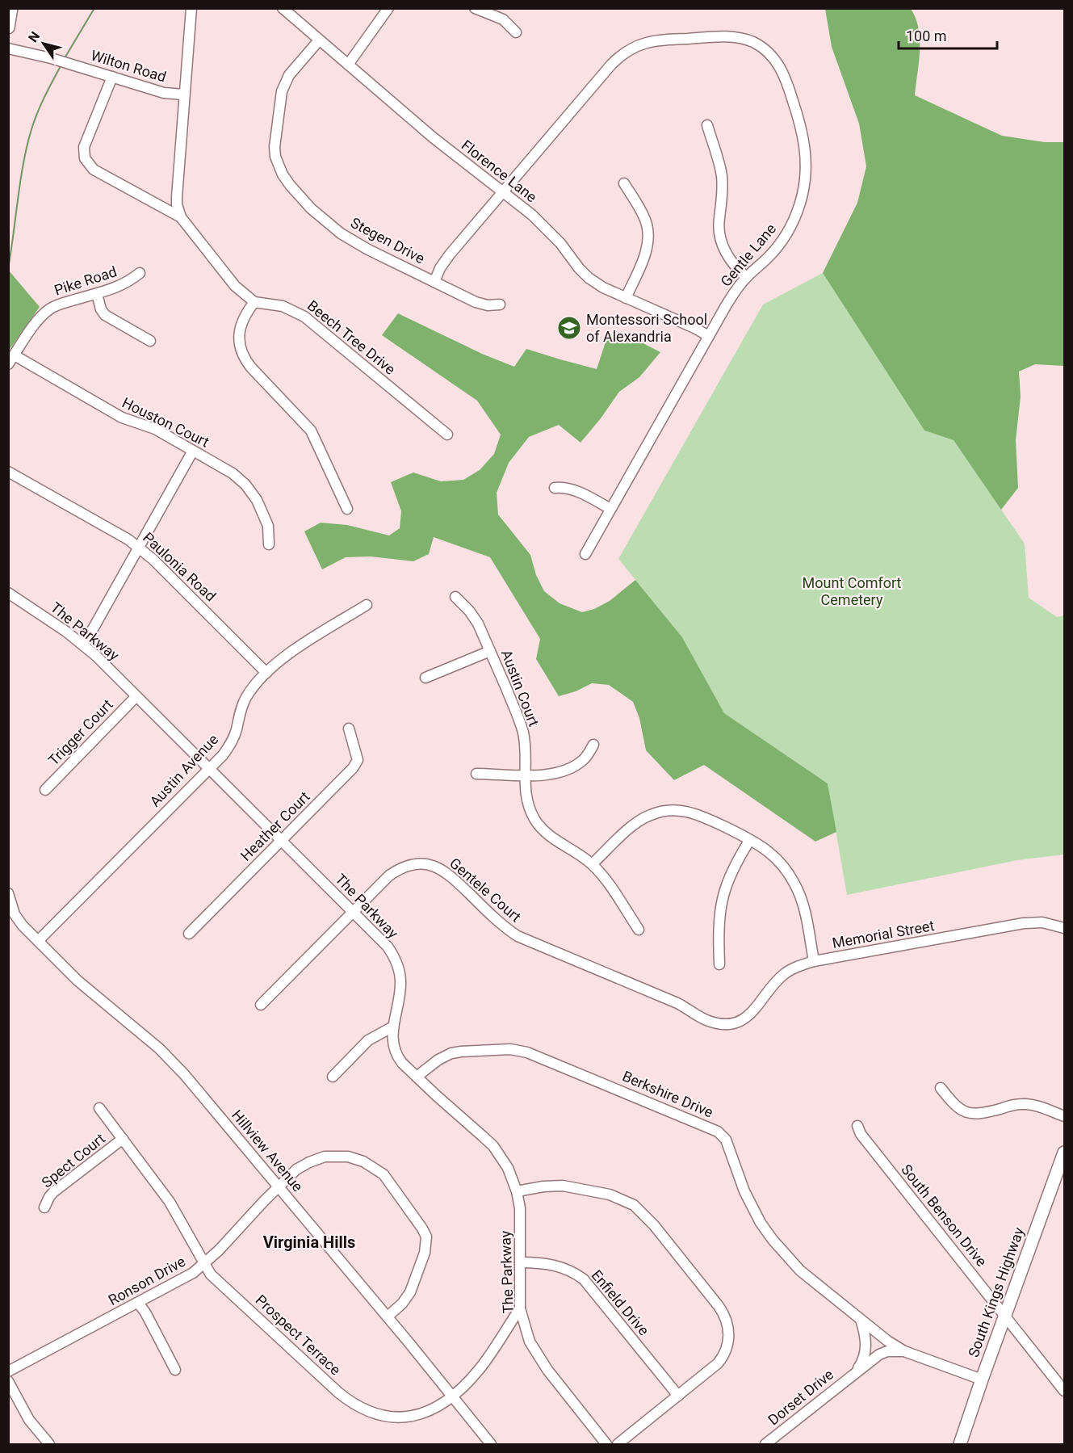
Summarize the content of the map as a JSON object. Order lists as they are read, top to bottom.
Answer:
{
  "streets": {
    "main road": ["South Kings Highway"],
    "street": [
      "Wilton Road",
      "Florence Lane",
      "Stegen Drive",
      "Gentle Lane",
      "Pike Road",
      "Beech Tree Drive",
      "Houston Court",
      "Paulonia Road",
      "The Parkway",
      "Austin Court",
      "Trigger Court",
      "Austin Avenue",
      "Heather Court",
      "Gentele Court",
      "Memorial Street",
      "Berkshire Drive",
      "Hillview Avenue",
      "Spect Court",
      "South Benson Drive",
      "Ronson Drive",
      "Enfield Drive",
      "Prospect Terrace",
      "Dorset Drive"
    ]
  },
  "crossings": [
    ["Florence Lane", "Stegen Drive"],
    ["Florence Lane", "Gentle Lane"],
    ["Stegen Drive", "Gentle Lane"],
    ["Pike Road", "Houston Court"],
    ["Paulonia Road", "Austin Avenue"],
    ["The Parkway", "Trigger Court"],
    ["The Parkway", "Austin Avenue"],
    ["The Parkway", "Heather Court"],
    ["The Parkway", "Gentele Court"],
    ["The Parkway", "Berkshire Drive"],
    ["The Parkway", "Enfield Drive"],
    ["The Parkway", "Prospect Terrace"],
    ["Austin Avenue", "Hillview Avenue"],
    ["Gentele Court", "Memorial Street"],
    ["Berkshire Drive", "South Kings Highway"],
    ["Berkshire Drive", "Dorset Drive"],
    ["Hillview Avenue", "Ronson Drive"],
    ["Hillview Avenue", "Prospect Terrace"],
    ["Spect Court", "Prospect Terrace"],
    ["South Benson Drive", "South Kings Highway"],
    ["Ronson Drive", "Prospect Terrace"]
  ],
  "districts": ["Virginia Hills"],
  "parks": ["Mount Comfort Cemetery"],
  "places": {
    "school or university": ["Montessori School of Alexandria"]
  },
  "scale_bar": "100 m",
  "north": "top left"
}
